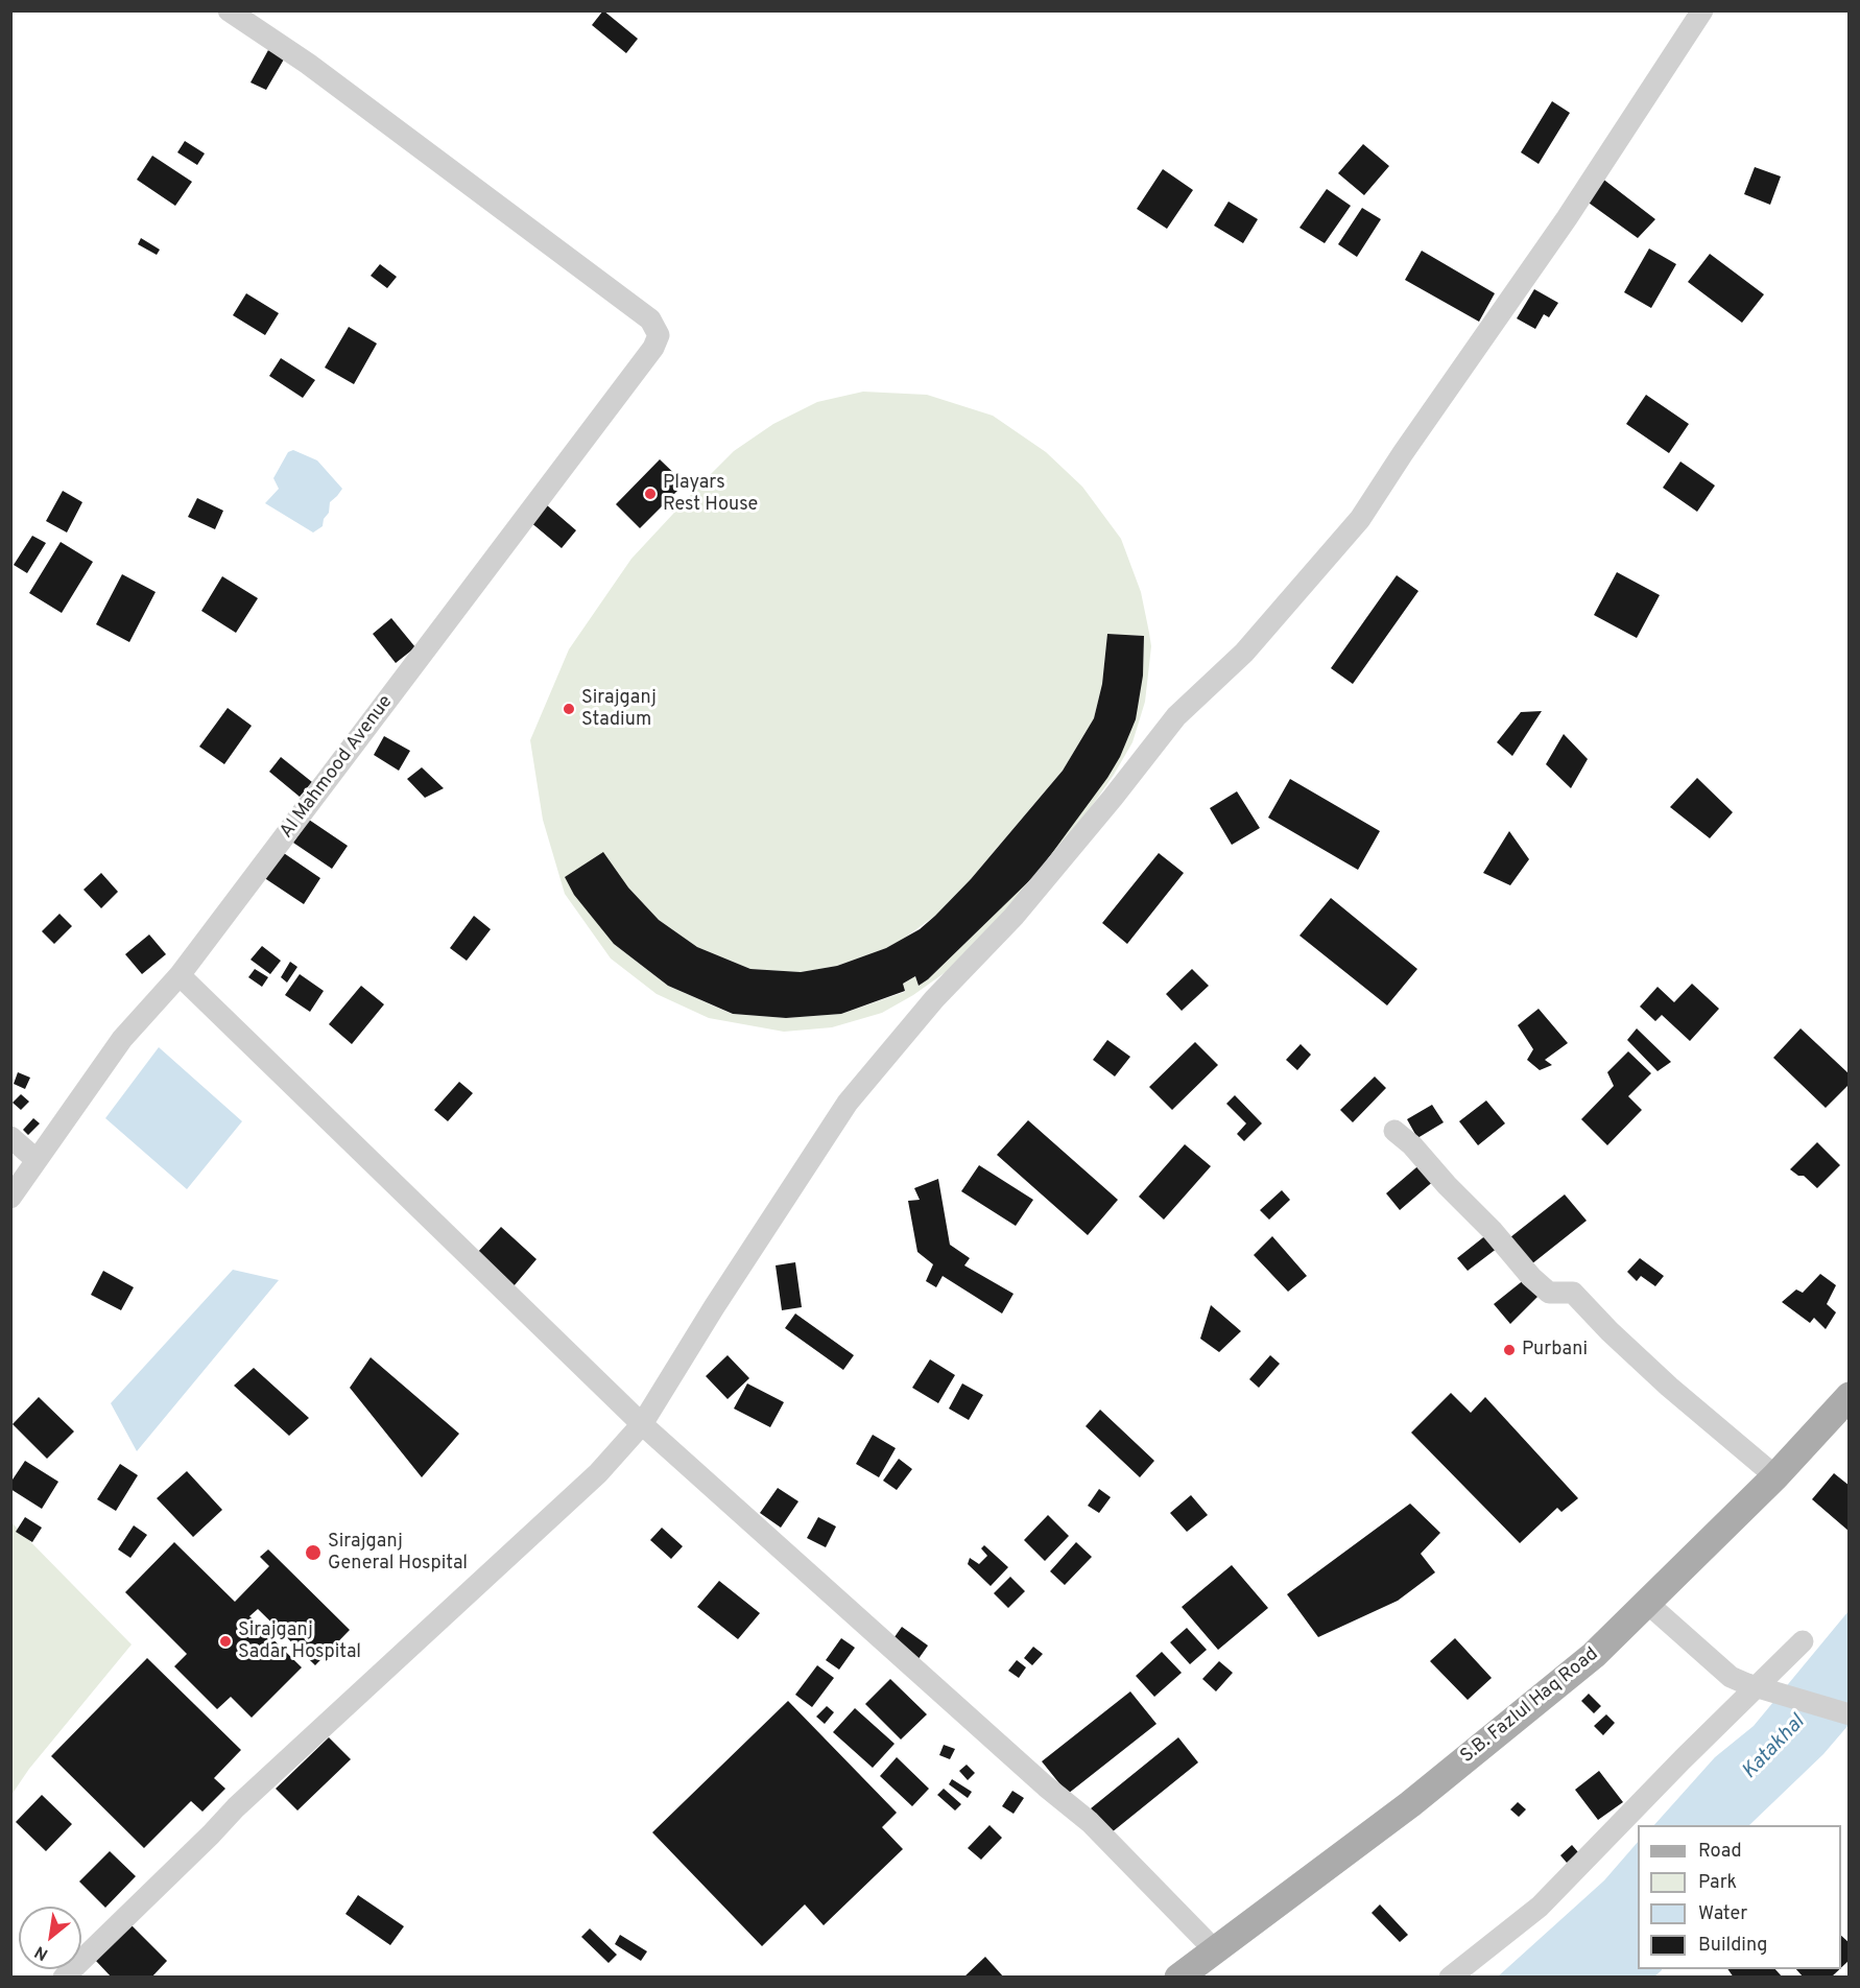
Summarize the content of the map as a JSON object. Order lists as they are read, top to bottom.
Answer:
{
  "streets": {
    "main road": ["S.B. Fazlul Haq Road"],
    "street": ["Al Mahmood Avenue"]
  },
  "water": ["Katakhal"],
  "places": [
    "Playars Rest House",
    "Sirajganj Stadium",
    "Purbani",
    "Sirajganj General Hospital",
    "Sirajganj Sadar Hospital"
  ],
  "legend": [
    "Road",
    "Park",
    "Water",
    "Building"
  ],
  "north": "bottom left"
}
